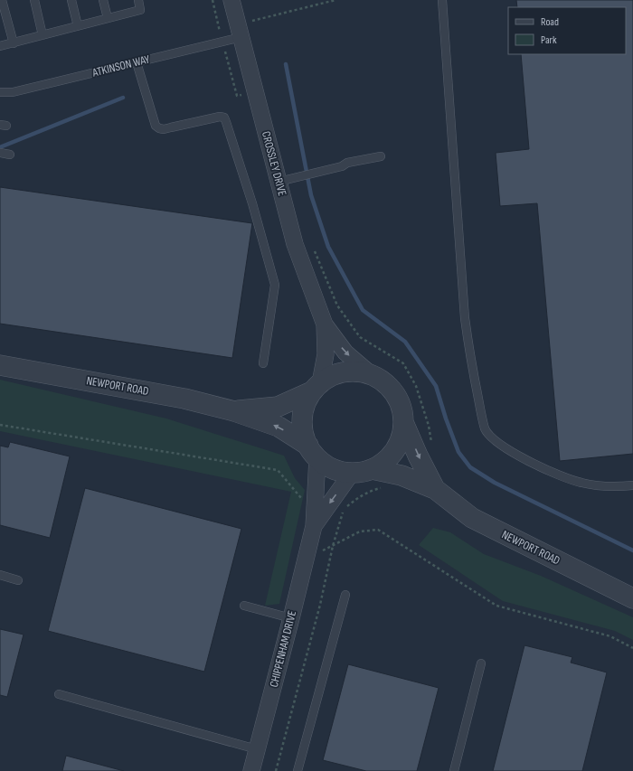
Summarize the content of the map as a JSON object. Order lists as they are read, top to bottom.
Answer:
{
  "streets": {
    "street": ["CROSSLEY DRIVE", "NEWPORT ROAD", "CHIPPENHAM DRIVE"],
    "lane": ["ATKINSON WAY"]
  },
  "crossings": [
    ["ATKINSON WAY", "CROSSLEY DRIVE"],
    ["CROSSLEY DRIVE", "NEWPORT ROAD"],
    ["CROSSLEY DRIVE", "CHIPPENHAM DRIVE"],
    ["NEWPORT ROAD", "CHIPPENHAM DRIVE"]
  ],
  "legend": ["Road", "Park"]
}
